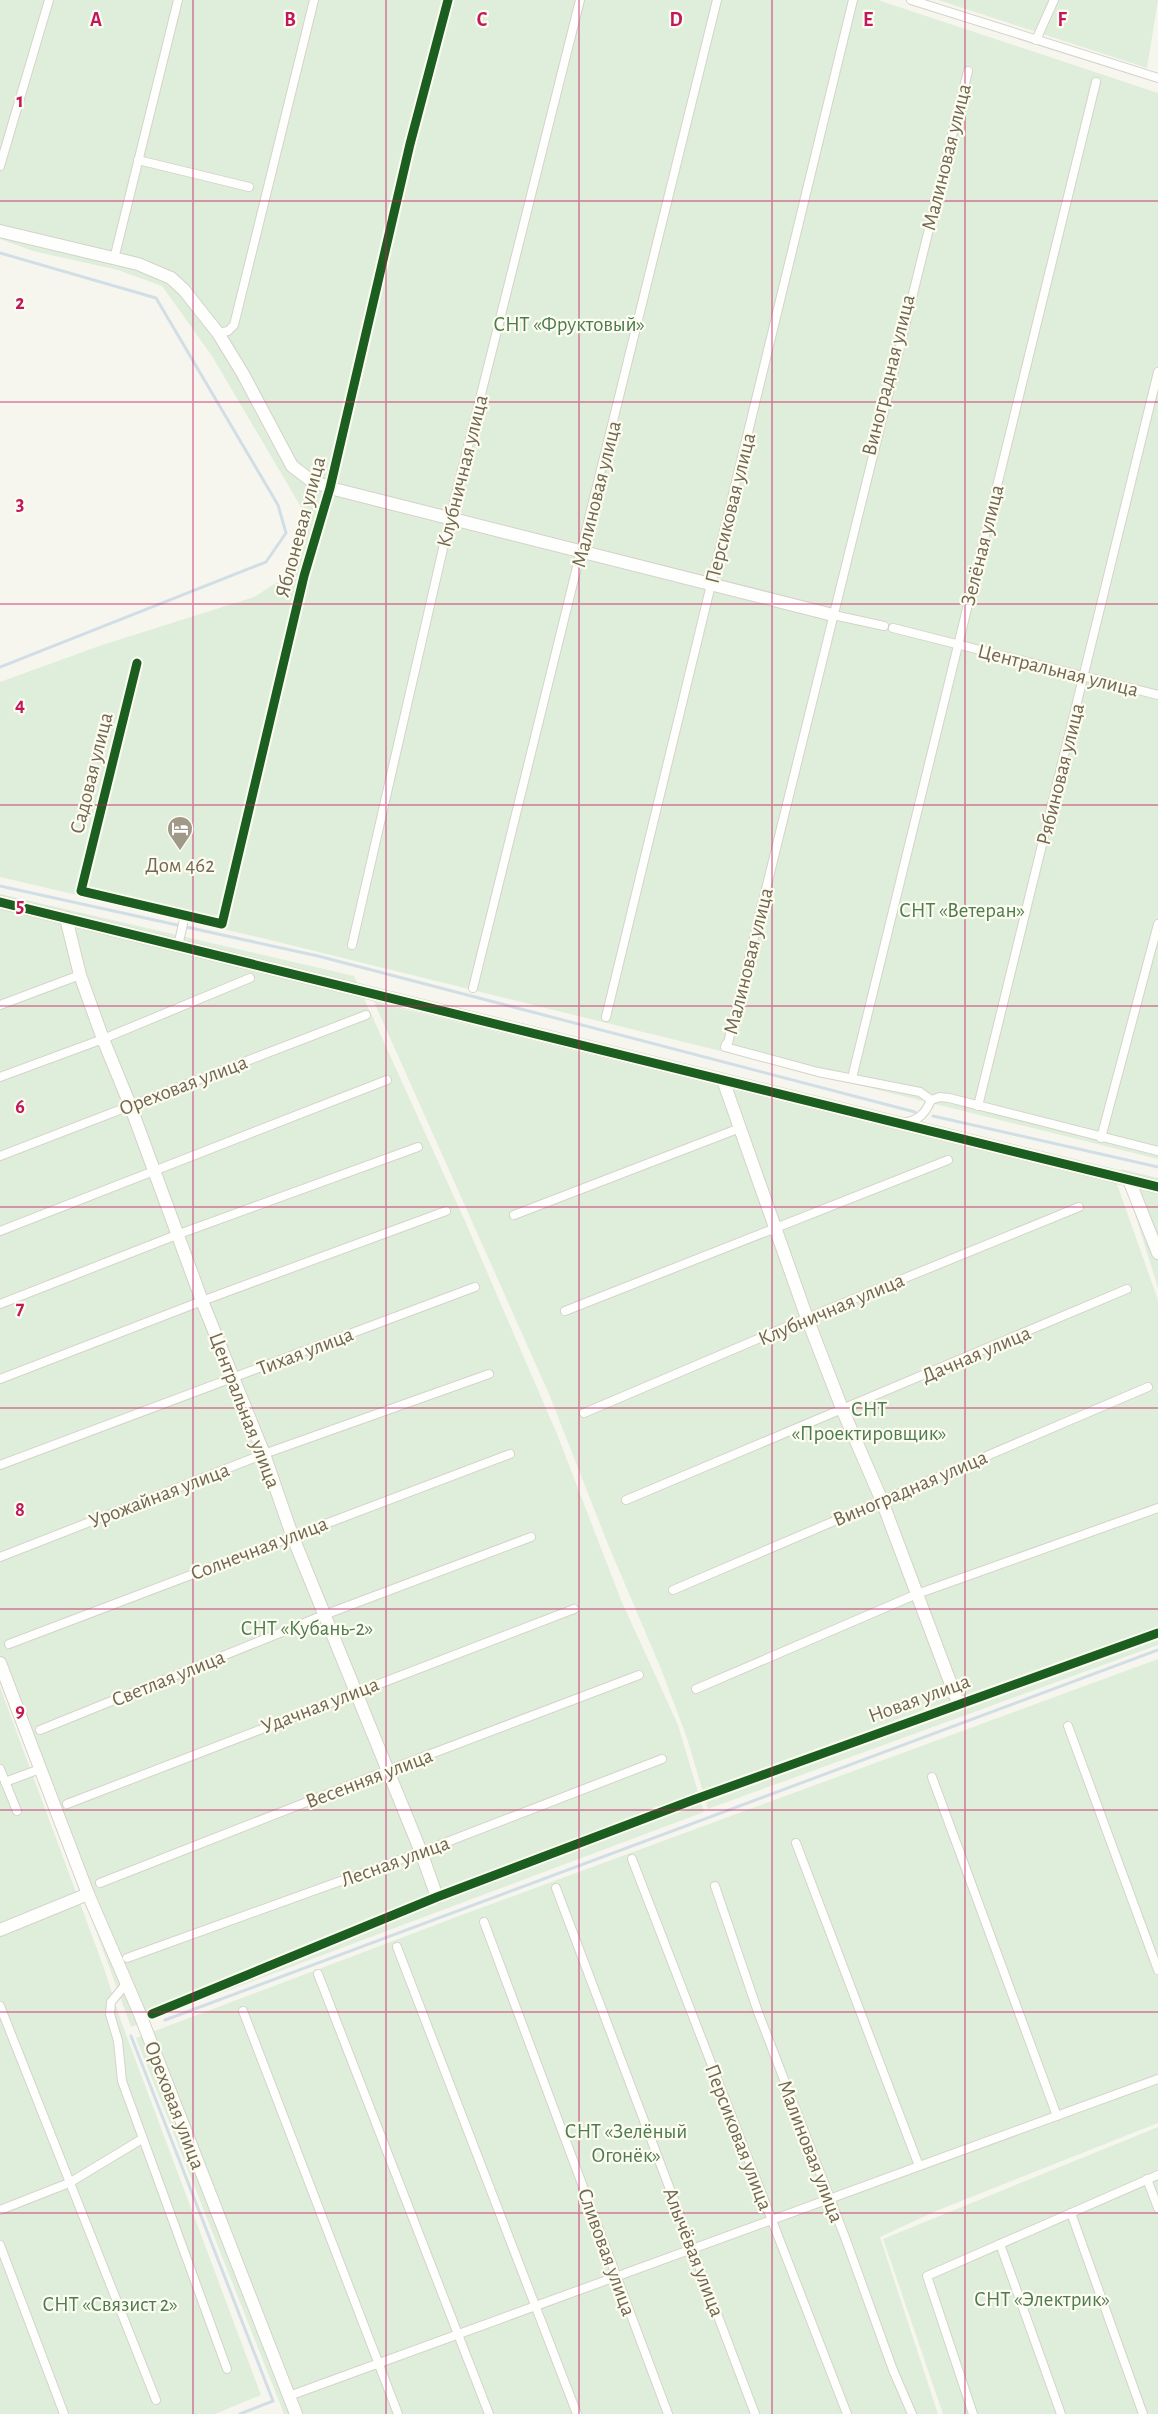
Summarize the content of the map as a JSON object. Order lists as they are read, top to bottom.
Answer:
{
  "streets": {
    "street": [
      "Малиновая улица",
      "Виноградная улица",
      "Клубничная улица",
      "Персиковая улица",
      "Яблоневая улица",
      "Зелёная улица",
      "Центральная улица",
      "Садовая улица",
      "Рябиновая улица",
      "Ореховая улица",
      "Тихая улица",
      "Дачная улица",
      "Урожайная улица",
      "Солнечная улица",
      "Светлая улица",
      "Новая улица",
      "Удачная улица",
      "Весенняя улица",
      "Лесная улица",
      "Сливовая улица",
      "Алычёвая улица"
    ]
  },
  "crossings": [
    ["Малиновая улица", "Виноградная улица"],
    ["Малиновая улица", "Центральная улица"],
    ["Виноградная улица", "Центральная улица"],
    ["Яблоневая улица", "Садовая улица"],
    ["Зелёная улица", "Центральная улица"],
    ["Центральная улица", "Рябиновая улица"],
    ["Центральная улица", "Ореховая улица"],
    ["Центральная улица", "Тихая улица"],
    ["Центральная улица", "Урожайная улица"],
    ["Центральная улица", "Солнечная улица"],
    ["Центральная улица", "Светлая улица"],
    ["Центральная улица", "Новая улица"],
    ["Центральная улица", "Удачная улица"],
    ["Центральная улица", "Весенняя улица"],
    ["Центральная улица", "Лесная улица"]
  ],
  "parks": [
    "СНТ «Фруктовый»",
    "СНТ «Ветеран»",
    "СНТ «Проектировщик»",
    "СНТ «Кубань-2»",
    "СНТ «Зелёный Огонёк»",
    "СНТ «Электрик»",
    "СНТ «Связист 2»"
  ],
  "places": {
    "hotel": ["Дом 462"]
  },
  "grid": {
    "columns": [
      "A",
      "B",
      "C",
      "D",
      "E",
      "F"
    ],
    "rows": [
      "1",
      "2",
      "3",
      "4",
      "5",
      "6",
      "7",
      "8",
      "9"
    ]
  }
}
